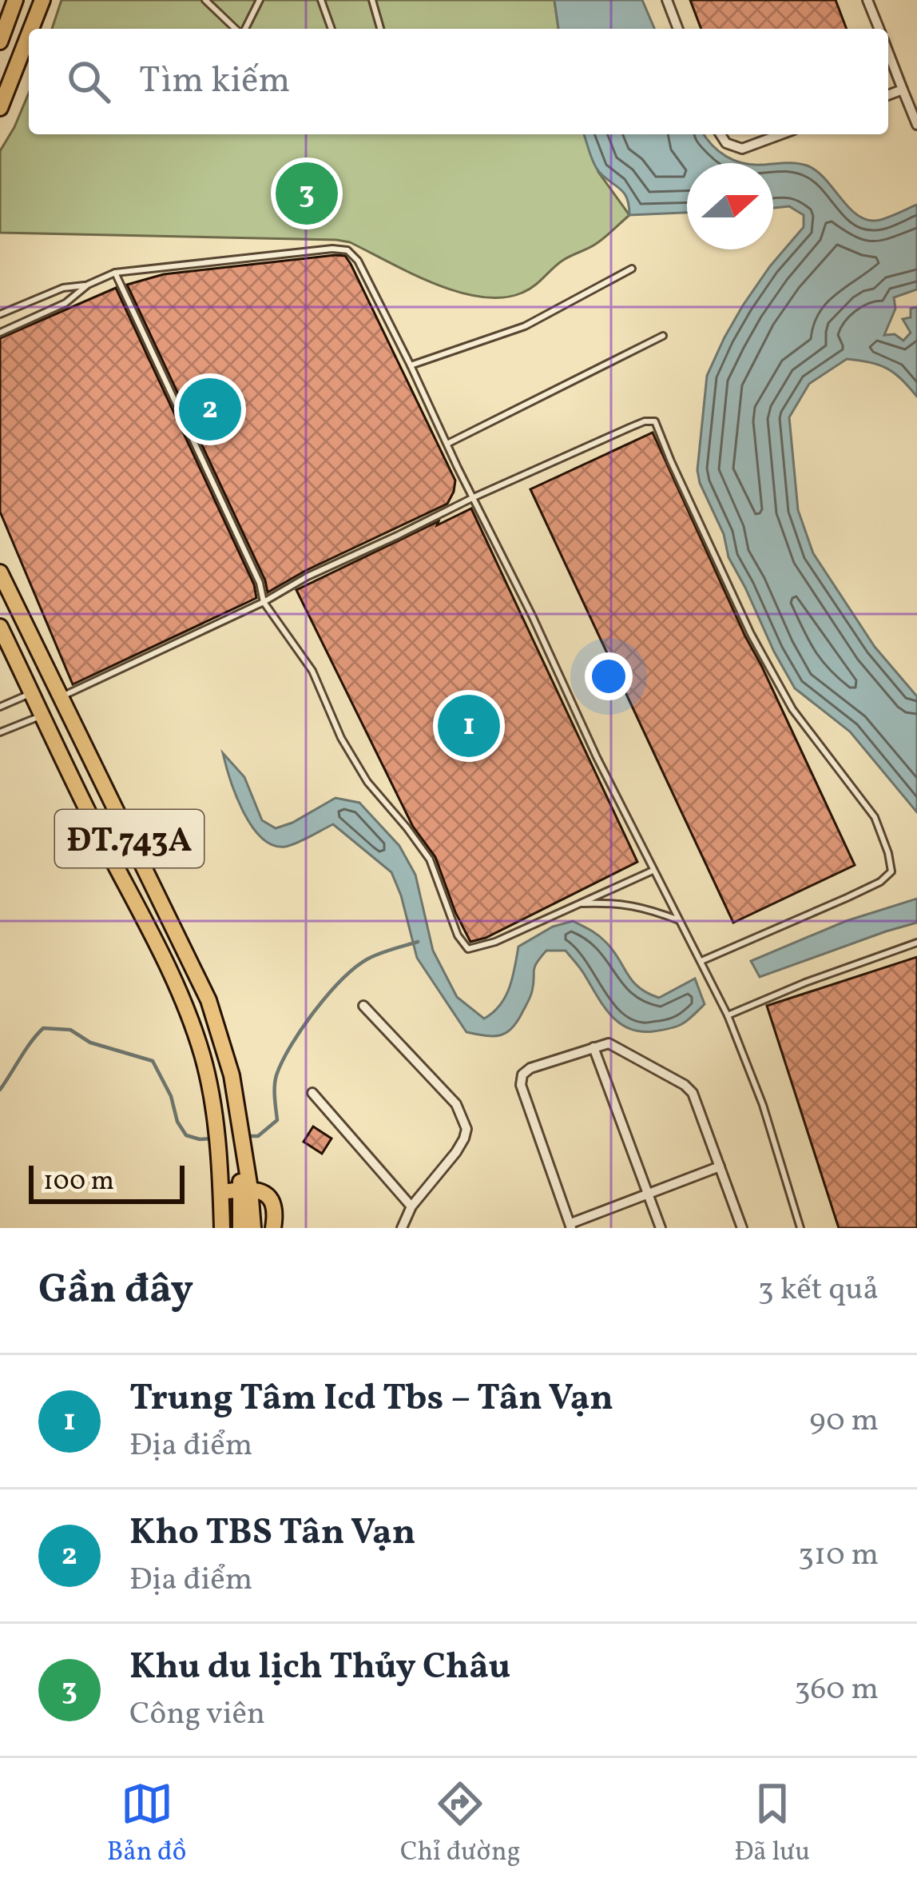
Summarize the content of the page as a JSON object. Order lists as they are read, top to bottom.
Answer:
{
  "streets": {
    "main road": ["ĐT.743A"]
  },
  "scale_bar": "100 m",
  "north": "right",
  "page": {
    "search": "Tìm kiếm",
    "pins": ["3", "2", "1"],
    "scale": "100 m",
    "heading": ["Gần đây", "3 kết quả"],
    "list": [
      {
        "mark": "1",
        "name": "Trung Tâm Icd Tbs – Tân Vạn",
        "note": "Địa điểm",
        "value": "90 m"
      },
      {
        "mark": "2",
        "name": "Kho TBS Tân Vạn",
        "note": "Địa điểm",
        "value": "310 m"
      },
      {
        "mark": "3",
        "name": "Khu du lịch Thủy Châu",
        "note": "Công viên",
        "value": "360 m"
      }
    ],
    "nav": ["Bản đồ", "Chỉ đường", "Đã lưu"]
  }
}
